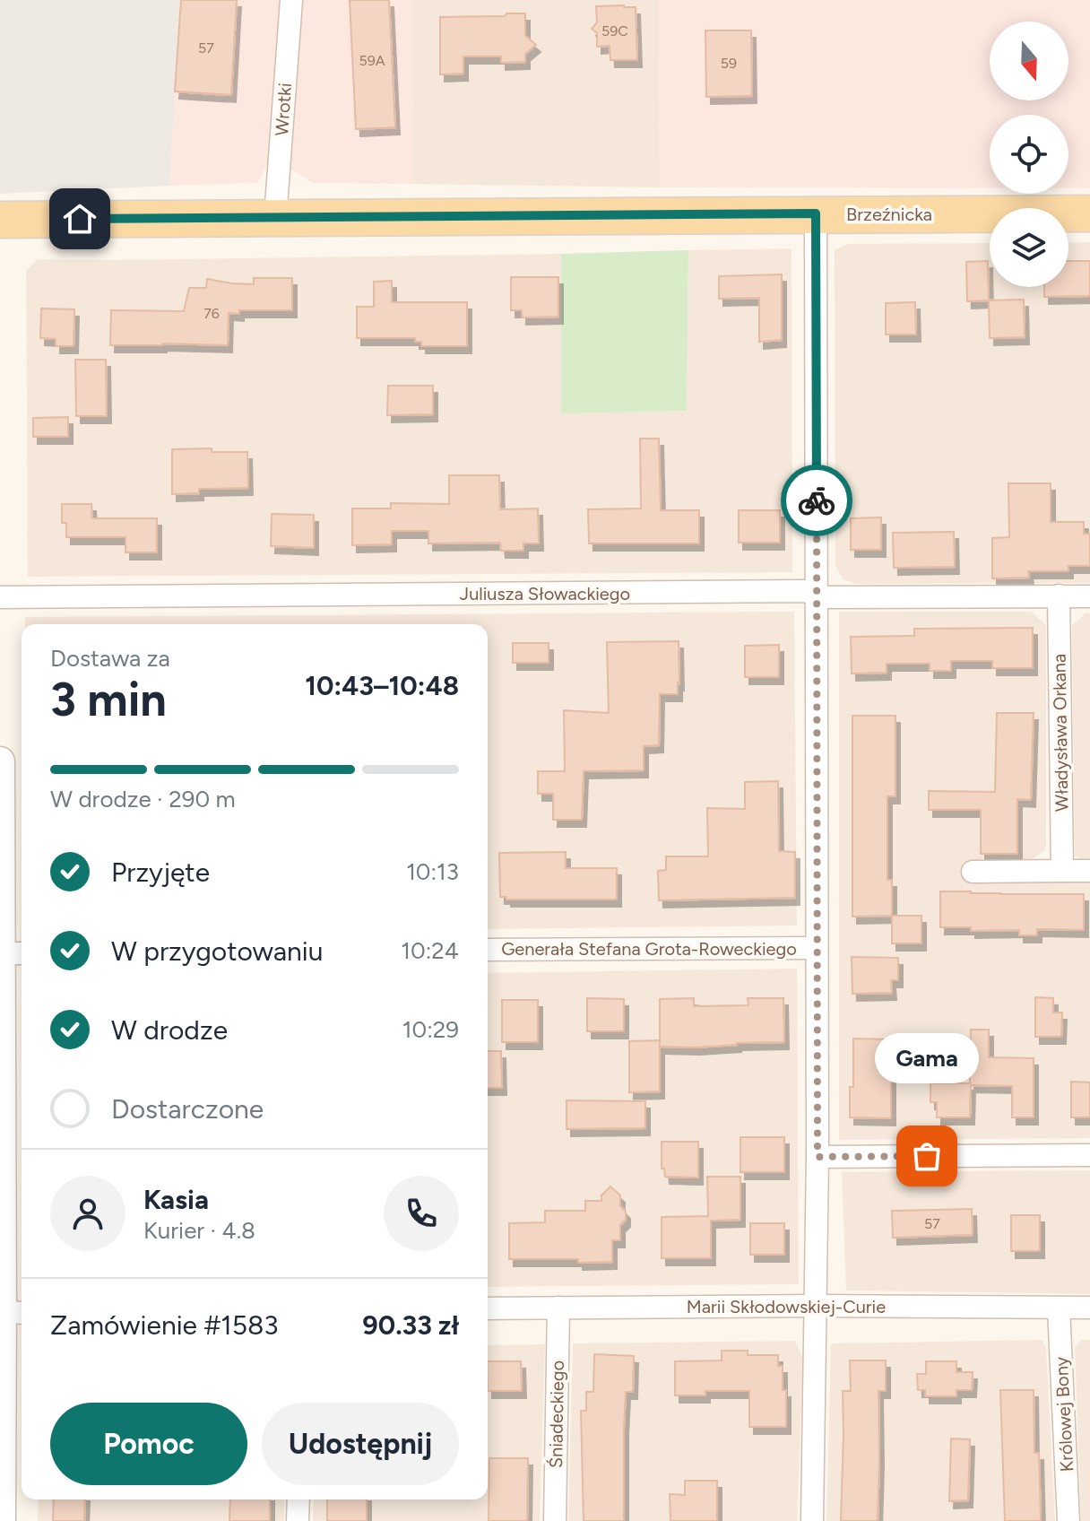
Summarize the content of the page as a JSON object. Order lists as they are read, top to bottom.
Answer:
{
  "streets": {
    "main road": ["Brzeźnicka"],
    "street": [
      "Wrotki",
      "Juliusza Słowackiego",
      "Władysława Orkana",
      "Generała Stefana Grota-Roweckiego",
      "Marii Skłodowskiej-Curie",
      "Śniadeckiego",
      "Królowej Bony"
    ]
  },
  "crossings": [
    ["Wrotki", "Brzeźnicka"],
    ["Juliusza Słowackiego", "Władysława Orkana"],
    ["Marii Skłodowskiej-Curie", "Śniadeckiego"],
    ["Marii Skłodowskiej-Curie", "Królowej Bony"]
  ],
  "places": ["Gama"],
  "house_numbers": [
    "59C",
    "57",
    "59A",
    "59",
    "76",
    "57"
  ],
  "north": "bottom",
  "page": {
    "heading": ["3 min", "Dostawa za", "10:43–10:48"],
    "panel": [
      "Kasia",
      "Kurier · 4.8",
      "Zamówienie #1583",
      "90.33 zł"
    ],
    "bar": "W drodze · 290 m",
    "list": [
      ["Przyjęte", "10:13"],
      ["W przygotowaniu", "10:24"],
      ["W drodze", "10:29"],
      "Dostarczone"
    ],
    "bubble": "Gama",
    "buttons": ["Pomoc", "Udostępnij"]
  }
}
